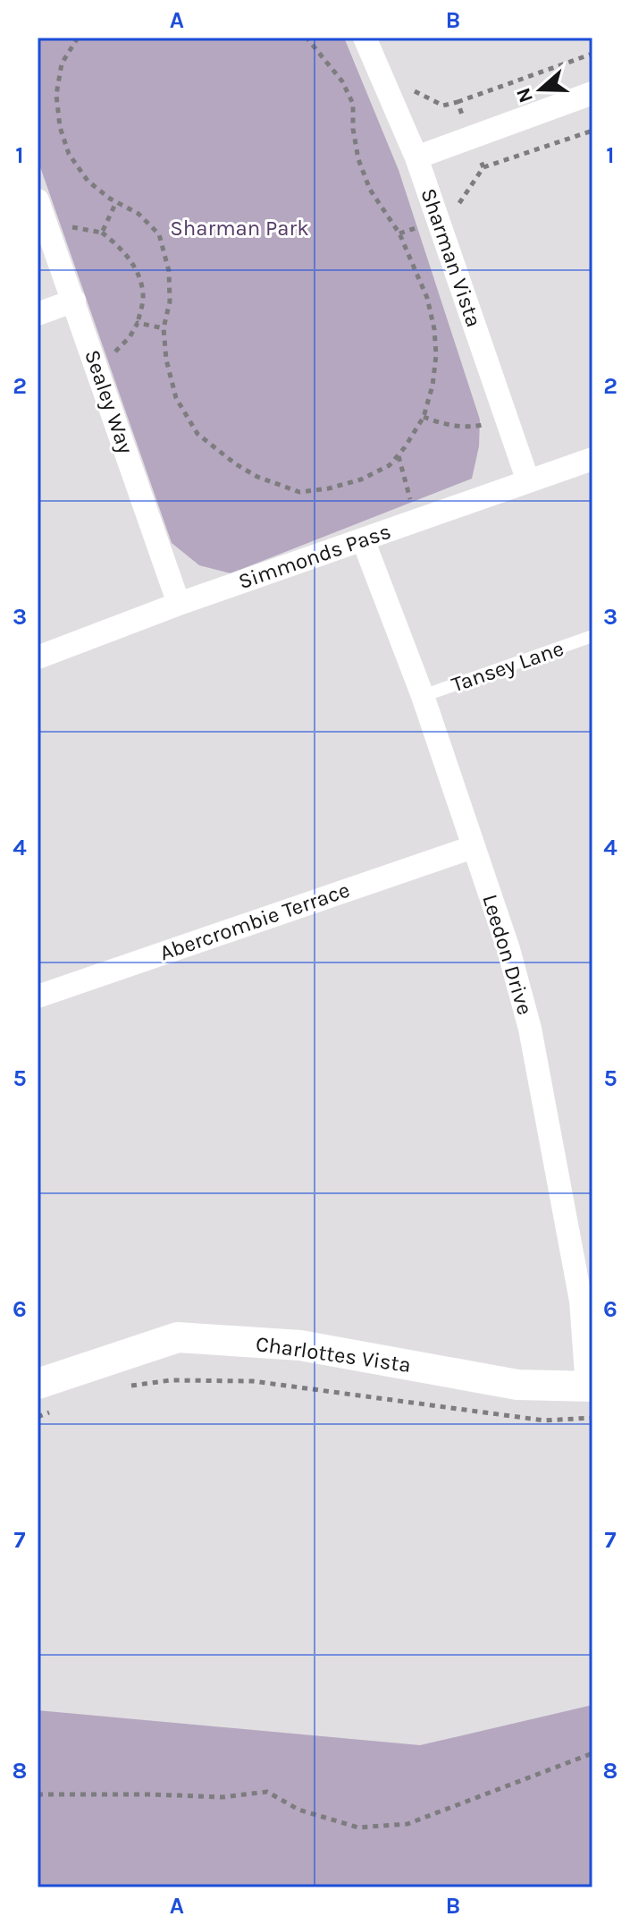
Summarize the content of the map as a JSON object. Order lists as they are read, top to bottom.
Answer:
{
  "streets": {
    "street": [
      "Sharman Vista",
      "Sealey Way",
      "Simmonds Pass",
      "Abercrombie Terrace",
      "Leedon Drive",
      "Charlottes Vista"
    ],
    "lane": ["Tansey Lane"]
  },
  "crossings": [
    ["Sharman Vista", "Simmonds Pass"],
    ["Sealey Way", "Simmonds Pass"],
    ["Simmonds Pass", "Leedon Drive"],
    ["Tansey Lane", "Leedon Drive"],
    ["Abercrombie Terrace", "Leedon Drive"],
    ["Leedon Drive", "Charlottes Vista"]
  ],
  "parks": ["Sharman Park"],
  "north": "left",
  "grid": {
    "columns": ["A", "B"],
    "rows": [
      "1",
      "2",
      "3",
      "4",
      "5",
      "6",
      "7",
      "8"
    ]
  }
}
